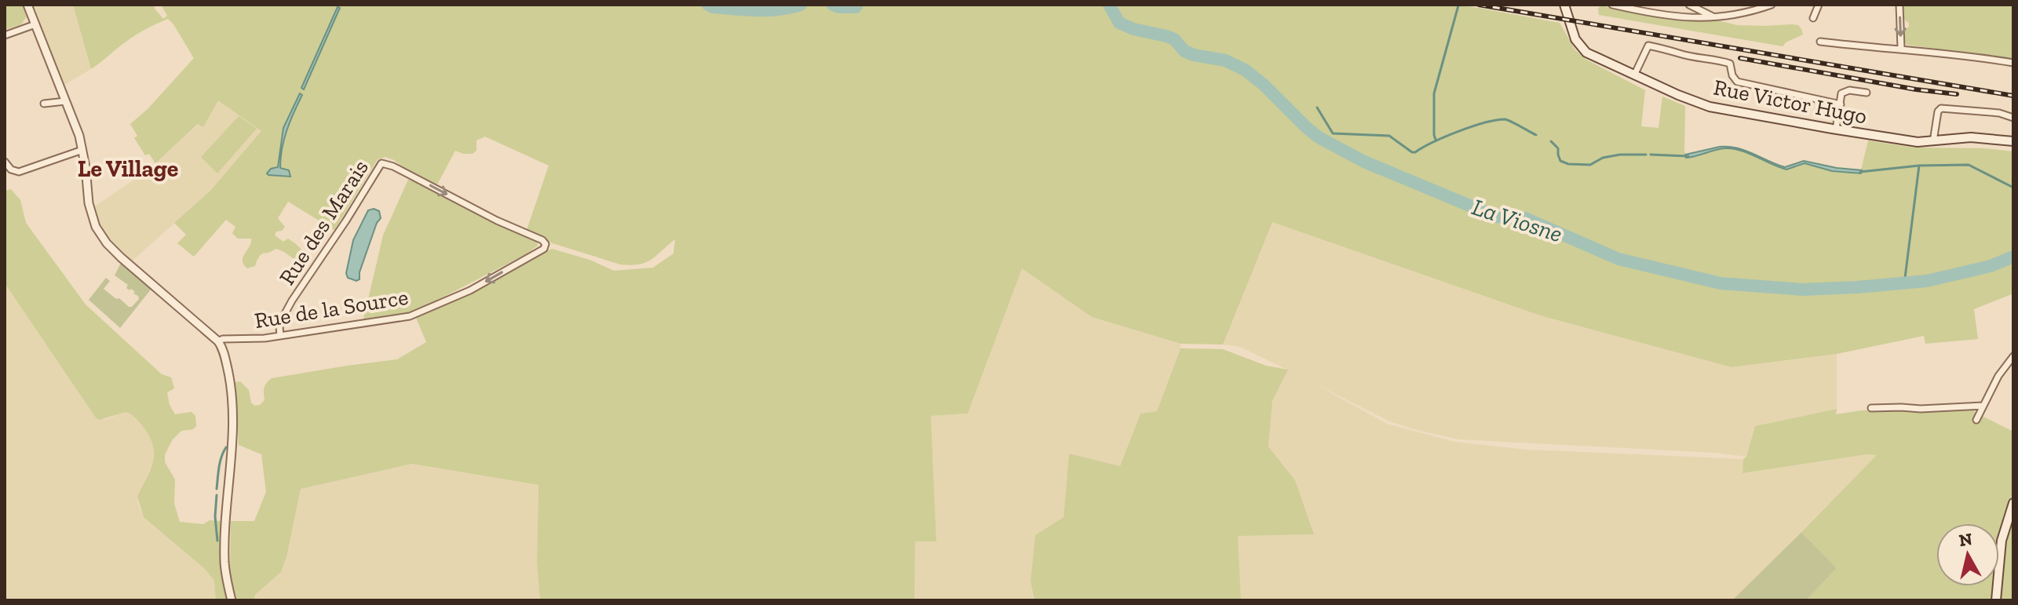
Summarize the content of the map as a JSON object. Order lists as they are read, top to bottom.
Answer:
{
  "streets": {
    "main road": ["Rue Victor Hugo"],
    "street": ["Rue des Marais", "Rue de la Source"]
  },
  "crossings": [
    ["Rue des Marais", "Rue de la Source"]
  ],
  "one_way": ["Rue de la Source"],
  "districts": ["Le Village"],
  "water": ["La Viosne"],
  "north": "top"
}
